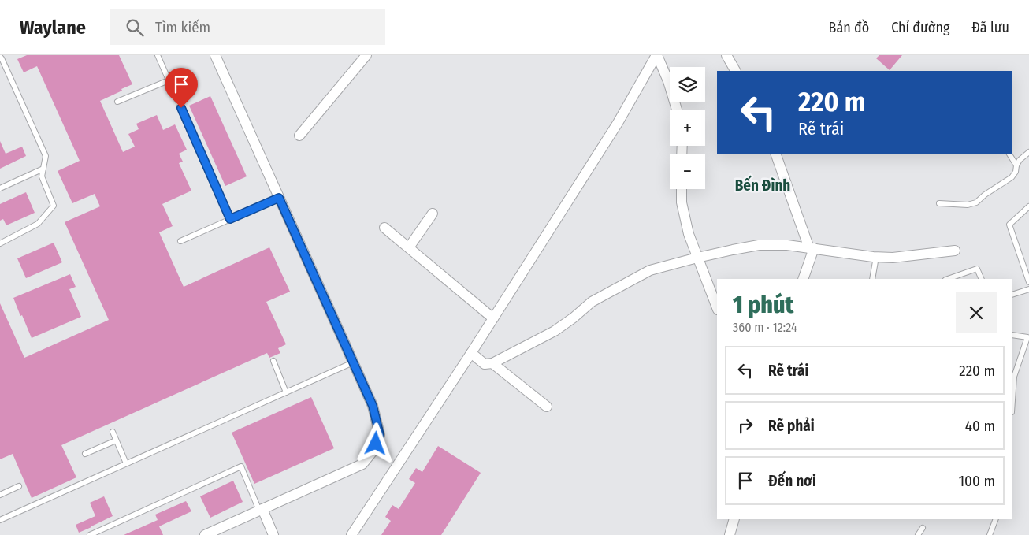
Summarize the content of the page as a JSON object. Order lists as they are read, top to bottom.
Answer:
{
  "districts": ["Bến Đình"],
  "page": {
    "header": "Waylane",
    "search": "Tìm kiếm",
    "nav": ["Bản đồ", "Chỉ đường", "Đã lưu"],
    "map_buttons": ["+", "−"],
    "turn": ["220 m", "Rẽ trái"],
    "heading": ["1 phút", "360 m · 12:24"],
    "list": [
      {
        "name": "Rẽ trái",
        "value": "220 m"
      },
      {
        "name": "Rẽ phải",
        "value": "40 m"
      },
      {
        "name": "Đến nơi",
        "value": "100 m"
      }
    ]
  }
}
